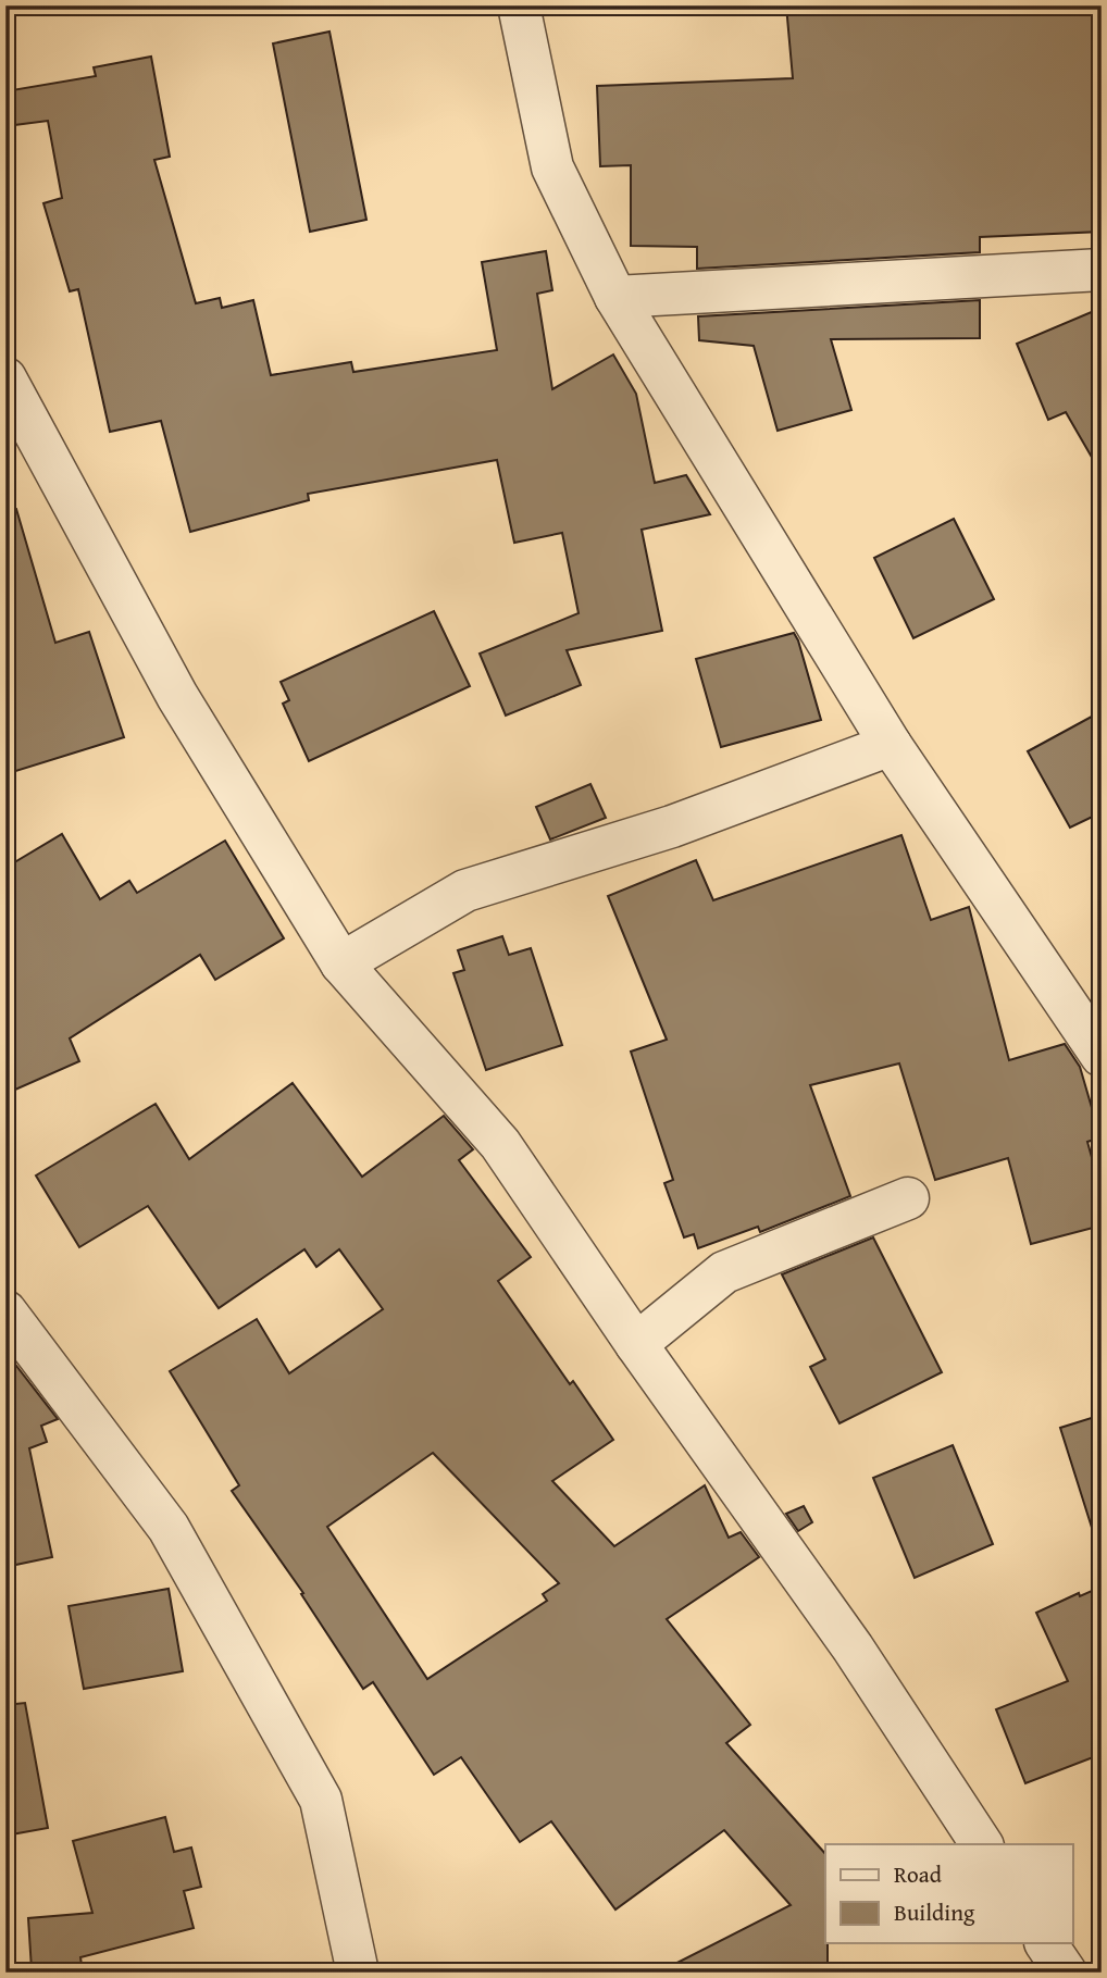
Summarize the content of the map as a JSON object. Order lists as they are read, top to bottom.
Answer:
{
  "legend": ["Road", "Building"]
}
